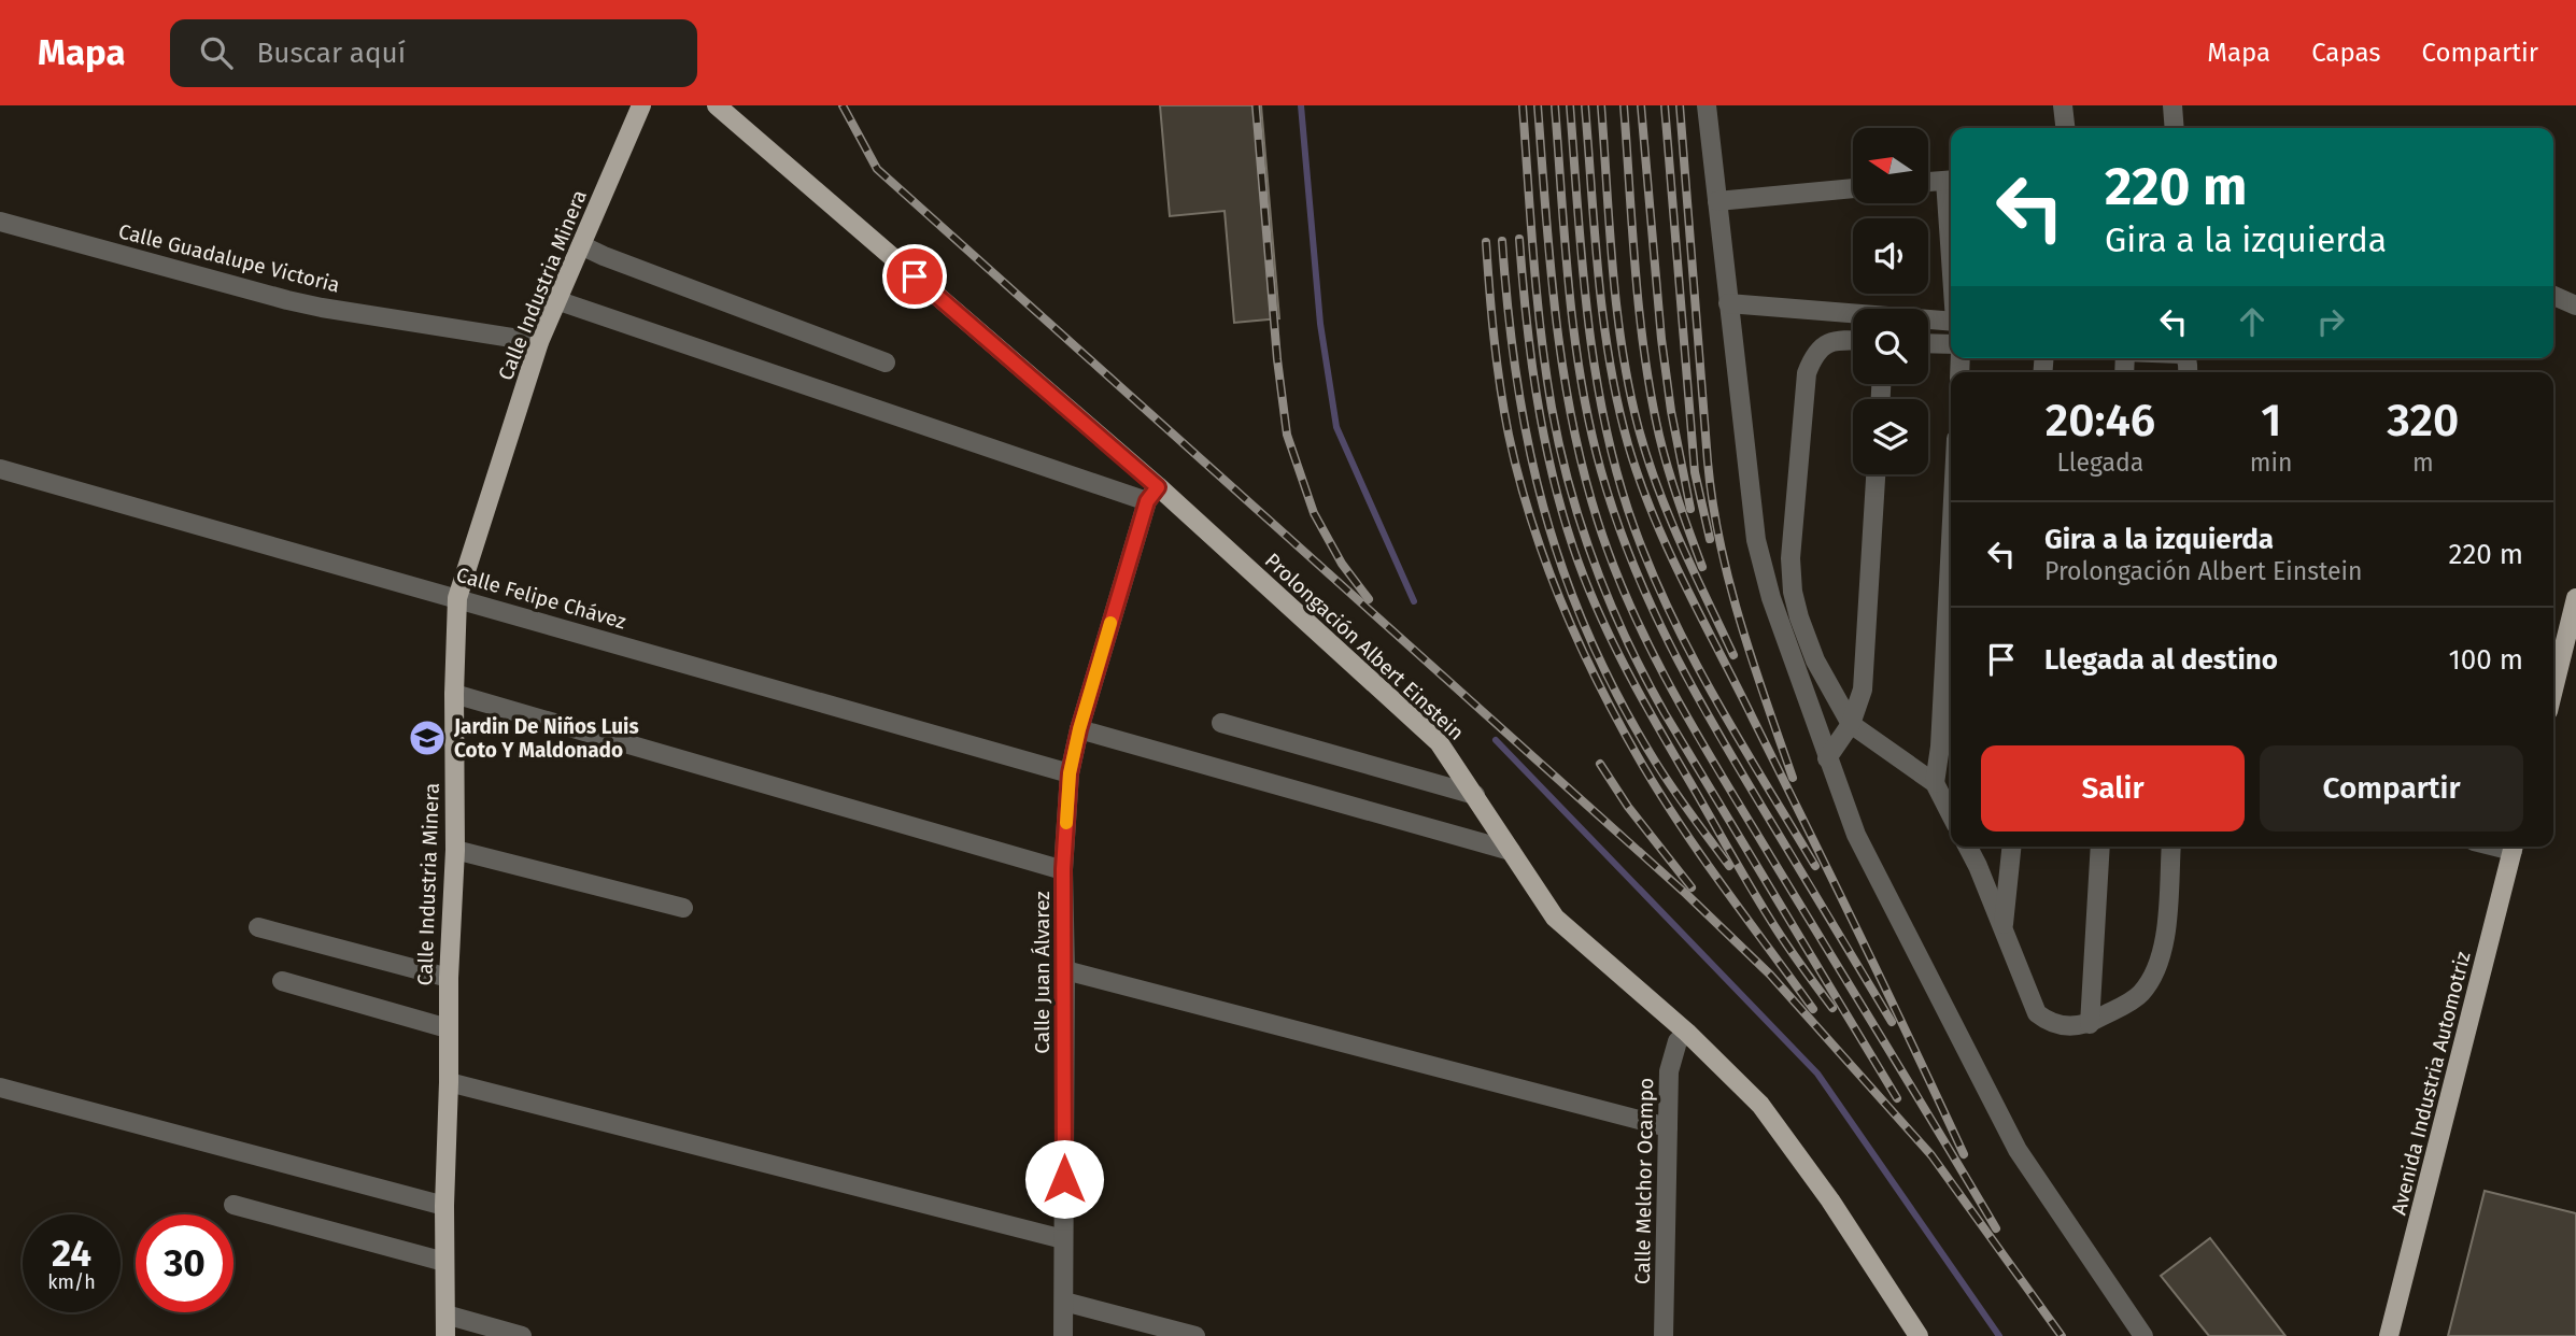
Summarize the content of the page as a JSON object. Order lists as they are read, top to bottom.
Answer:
{
  "streets": {
    "main road": ["Calle Industria Minera", "Prolongación Albert Einstein", "Avenida Industria Automotriz"],
    "street": [
      "Calle Guadalupe Victoria",
      "Calle Felipe Chávez",
      "Calle Juan Álvarez",
      "Calle Melchor Ocampo"
    ]
  },
  "crossings": [
    ["Calle Guadalupe Victoria", "Calle Industria Minera"],
    ["Calle Industria Minera", "Calle Felipe Chávez"],
    ["Calle Felipe Chávez", "Calle Juan Álvarez"],
    ["Prolongación Albert Einstein", "Calle Juan Álvarez"],
    ["Prolongación Albert Einstein", "Calle Melchor Ocampo"]
  ],
  "places": {
    "school or university": ["Jardin De Niños Luis Coto Y Maldonado"]
  },
  "north": "left",
  "page": {
    "header": "Mapa",
    "search": "Buscar aquí",
    "nav": ["Mapa", "Capas", "Compartir"],
    "turn": ["220 m", "Gira a la izquierda"],
    "eta": [
      "20:46",
      "Llegada",
      "1",
      "min",
      "320",
      "m"
    ],
    "list": [
      {
        "name": "Gira a la izquierda",
        "note": "Prolongación Albert Einstein",
        "value": "220 m"
      },
      {
        "name": "Llegada al destino",
        "value": "100 m"
      }
    ],
    "buttons": ["Salir", "Compartir"],
    "speed": "24 km/h",
    "limit": "30"
  }
}
